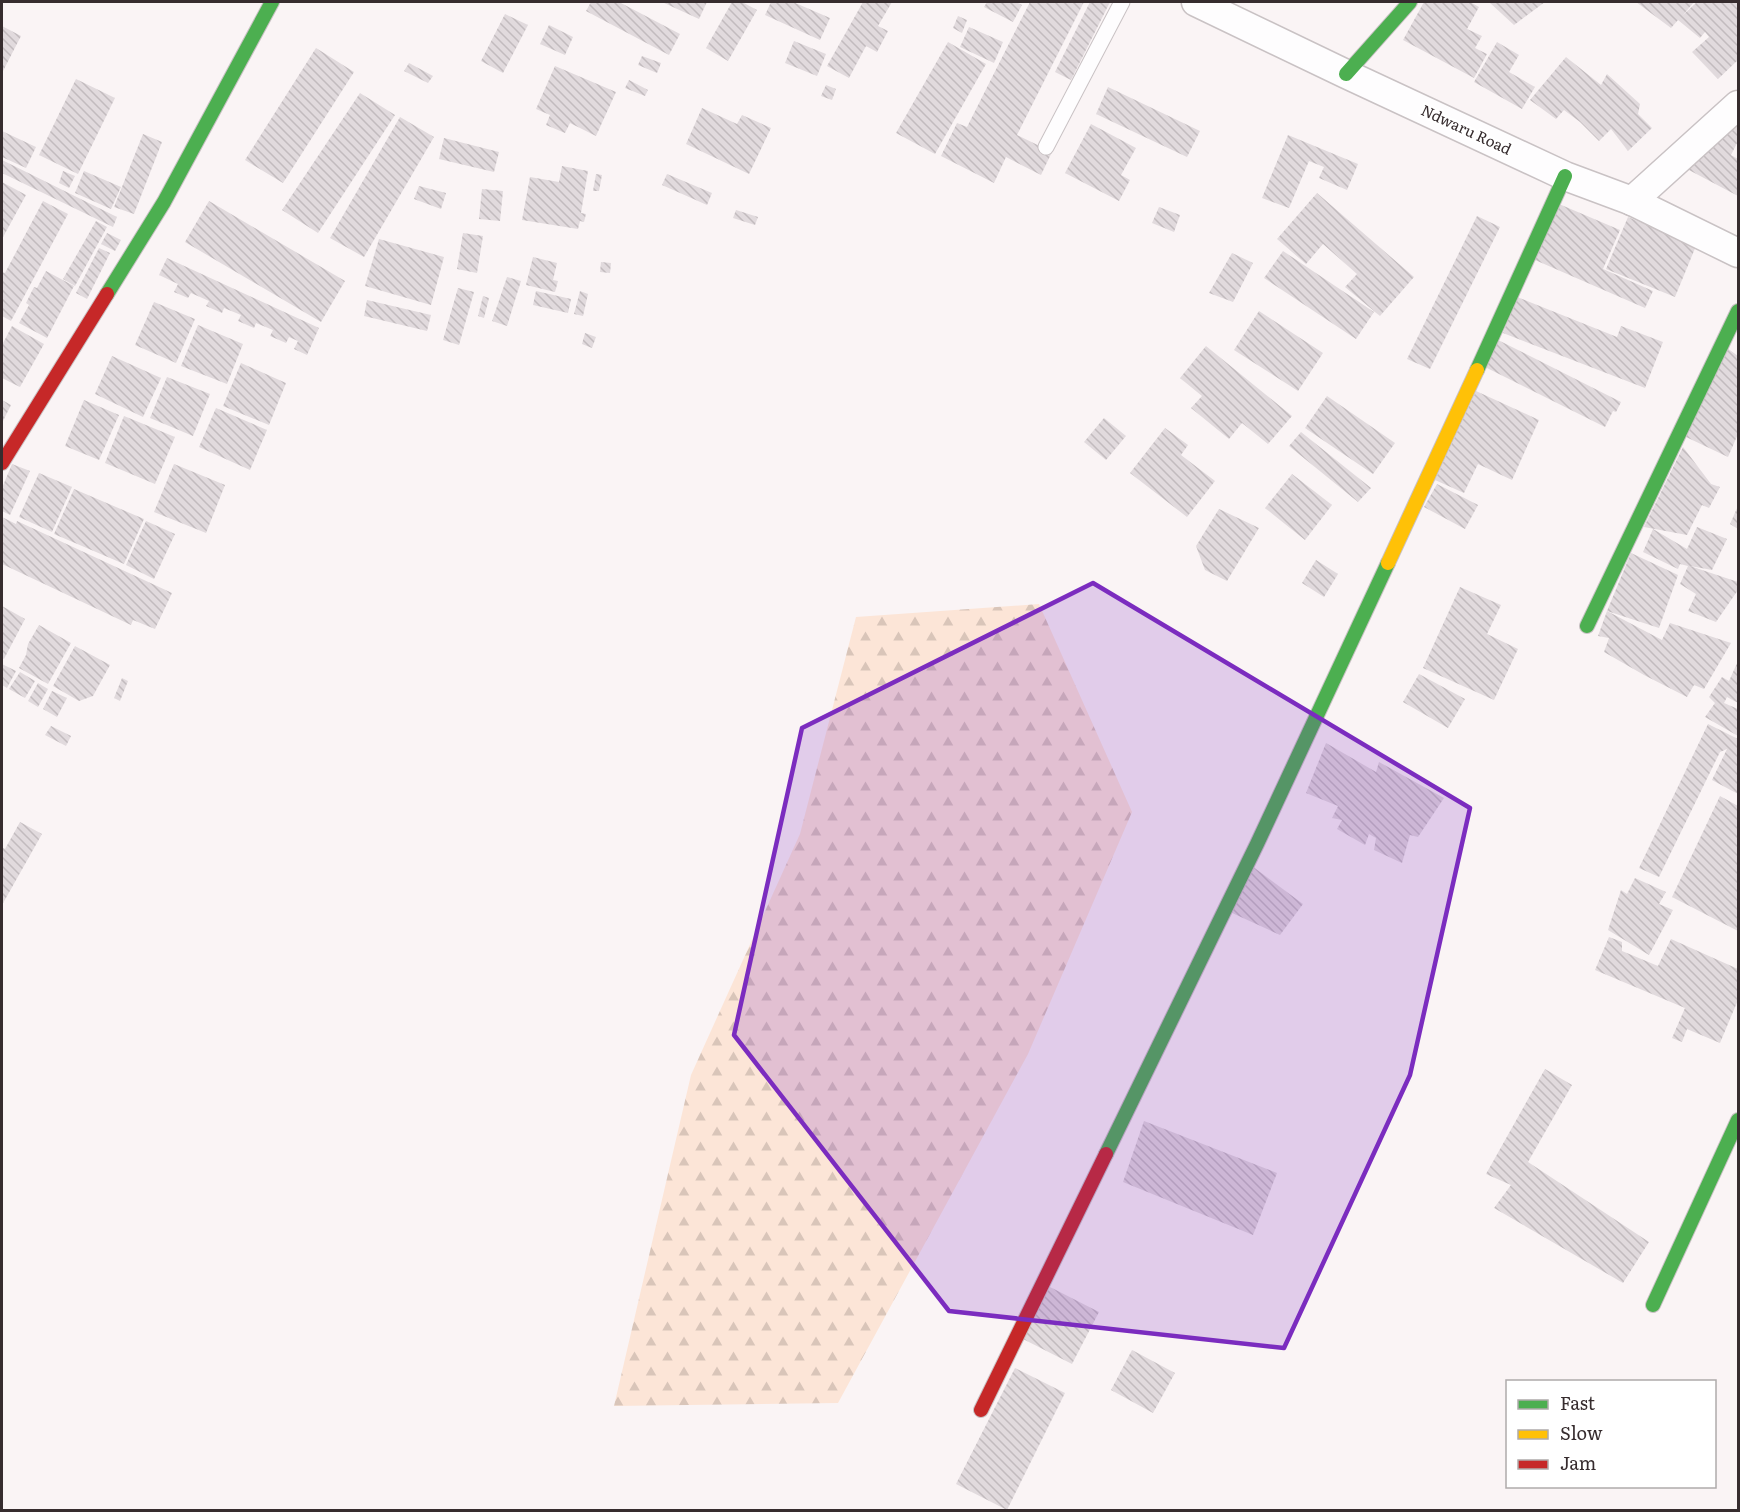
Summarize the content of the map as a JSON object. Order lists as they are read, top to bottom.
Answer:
{
  "streets": {
    "street": ["Ndwaru Road"]
  },
  "legend": ["Fast", "Slow", "Jam"]
}
